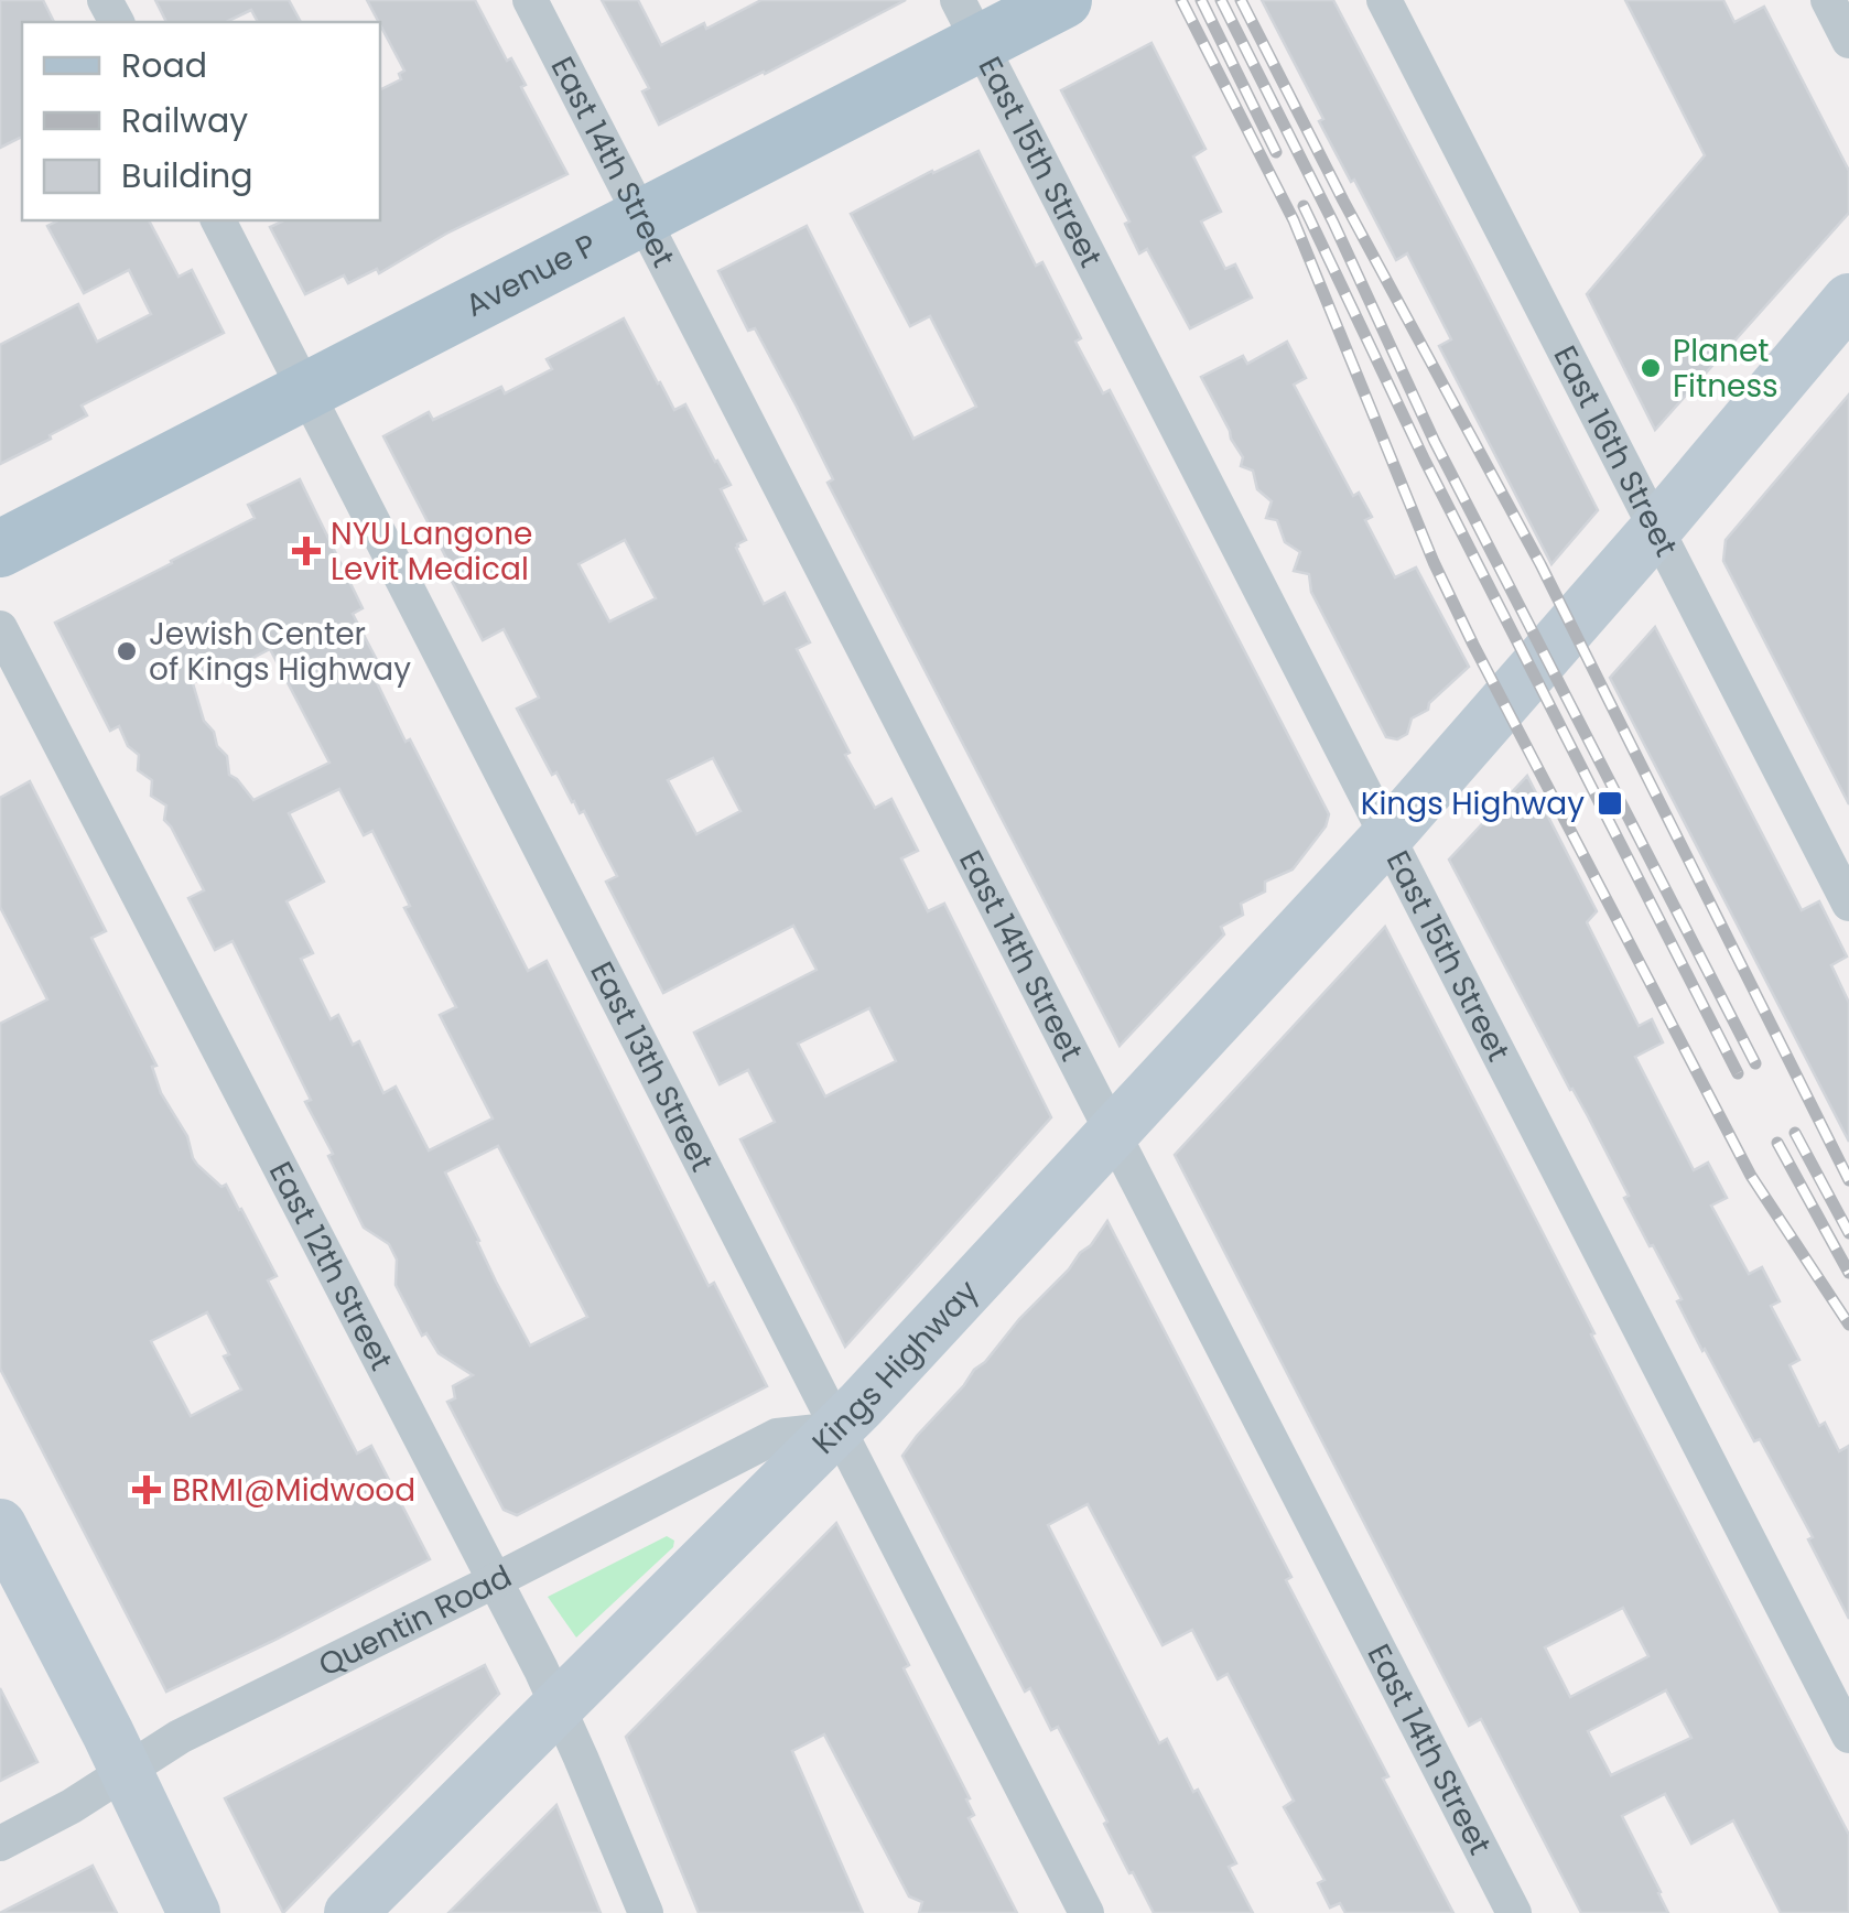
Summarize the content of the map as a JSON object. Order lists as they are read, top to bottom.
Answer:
{
  "streets": {
    "main road": ["Avenue P"],
    "street": [
      "East 15th Street",
      "East 14th Street",
      "East 16th Street",
      "East 13th Street",
      "East 12th Street",
      "Kings Highway",
      "Quentin Road"
    ]
  },
  "crossings": [
    ["East 15th Street", "Avenue P"],
    ["East 15th Street", "Kings Highway"],
    ["East 14th Street", "Avenue P"],
    ["East 14th Street", "Kings Highway"],
    ["Avenue P", "East 13th Street"],
    ["East 16th Street", "Kings Highway"],
    ["East 13th Street", "Kings Highway"],
    ["East 13th Street", "Quentin Road"],
    ["East 12th Street", "Kings Highway"],
    ["East 12th Street", "Quentin Road"],
    ["Kings Highway", "Quentin Road"]
  ],
  "places": {
    "other": ["Planet Fitness", "Jewish Center of Kings Highway"],
    "health": ["NYU Langone Levit Medical", "BRMI@Midwood"],
    "transit": ["Kings Highway"]
  },
  "legend": ["Road", "Railway", "Building"]
}
